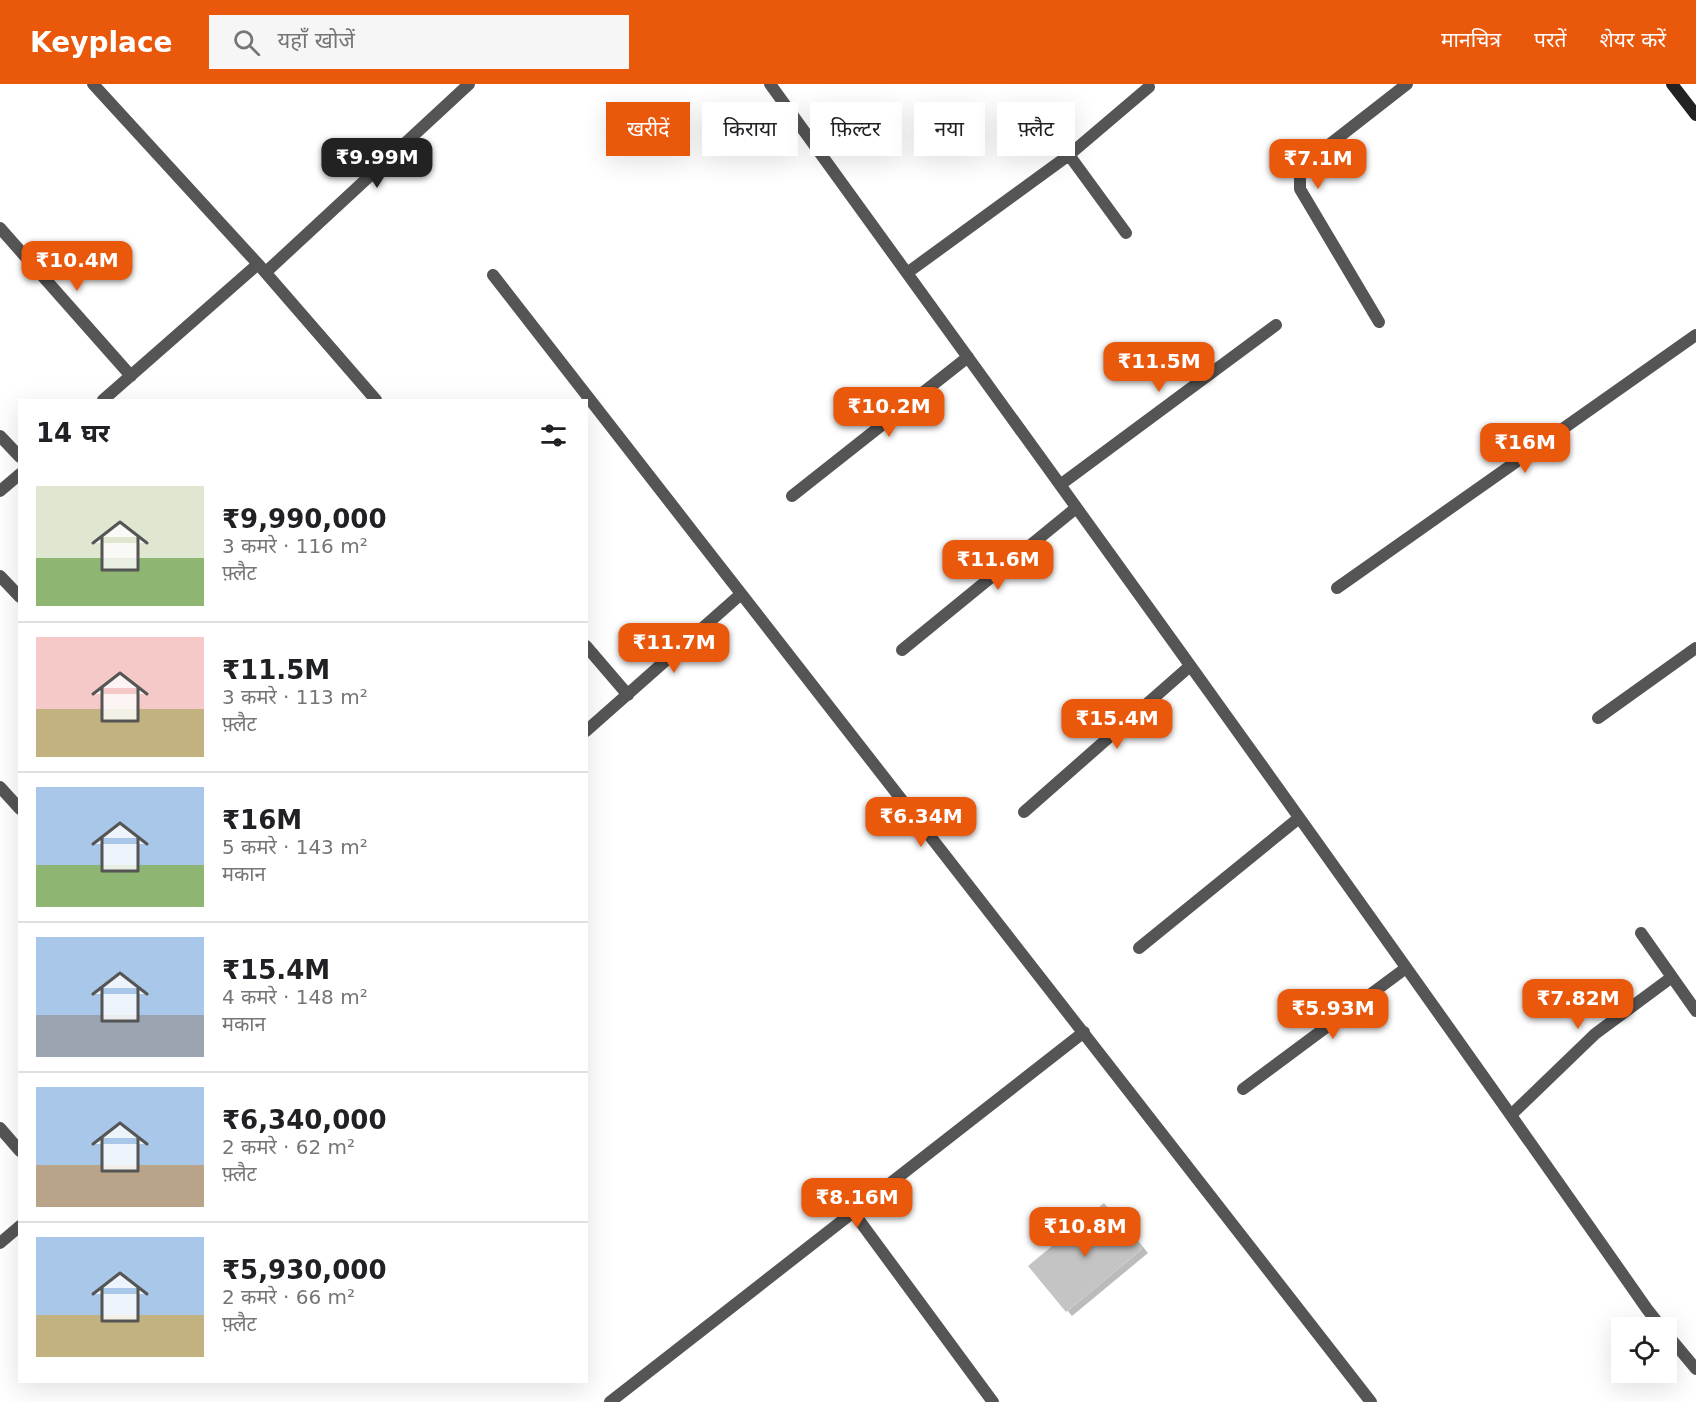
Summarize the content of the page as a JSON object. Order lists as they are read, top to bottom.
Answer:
{
  "page": {
    "header": "Keyplace",
    "search": "यहाँ खोजें",
    "nav": ["मानचित्र", "परतें", "शेयर करें"],
    "chip": [
      "खरीदें",
      "किराया",
      "फ़िल्टर",
      "नया",
      "फ़्लैट"
    ],
    "price": [
      "₹9.99M",
      "₹7.1M",
      "₹10.4M",
      "₹11.5M",
      "₹10.2M",
      "₹16M",
      "₹11.6M",
      "₹11.7M",
      "₹15.4M",
      "₹6.34M",
      "₹7.82M",
      "₹5.93M",
      "₹8.16M",
      "₹10.8M"
    ],
    "heading": "14 घर",
    "list": [
      {
        "name": "₹9,990,000",
        "note": "3 कमरे · 116 m² · फ़्लैट"
      },
      {
        "name": "₹11.5M",
        "note": "3 कमरे · 113 m² · फ़्लैट"
      },
      {
        "name": "₹16M",
        "note": "5 कमरे · 143 m² · मकान"
      },
      {
        "name": "₹15.4M",
        "note": "4 कमरे · 148 m² · मकान"
      },
      {
        "name": "₹6,340,000",
        "note": "2 कमरे · 62 m² · फ़्लैट"
      },
      {
        "name": "₹5,930,000",
        "note": "2 कमरे · 66 m² · फ़्लैट"
      }
    ]
  }
}
